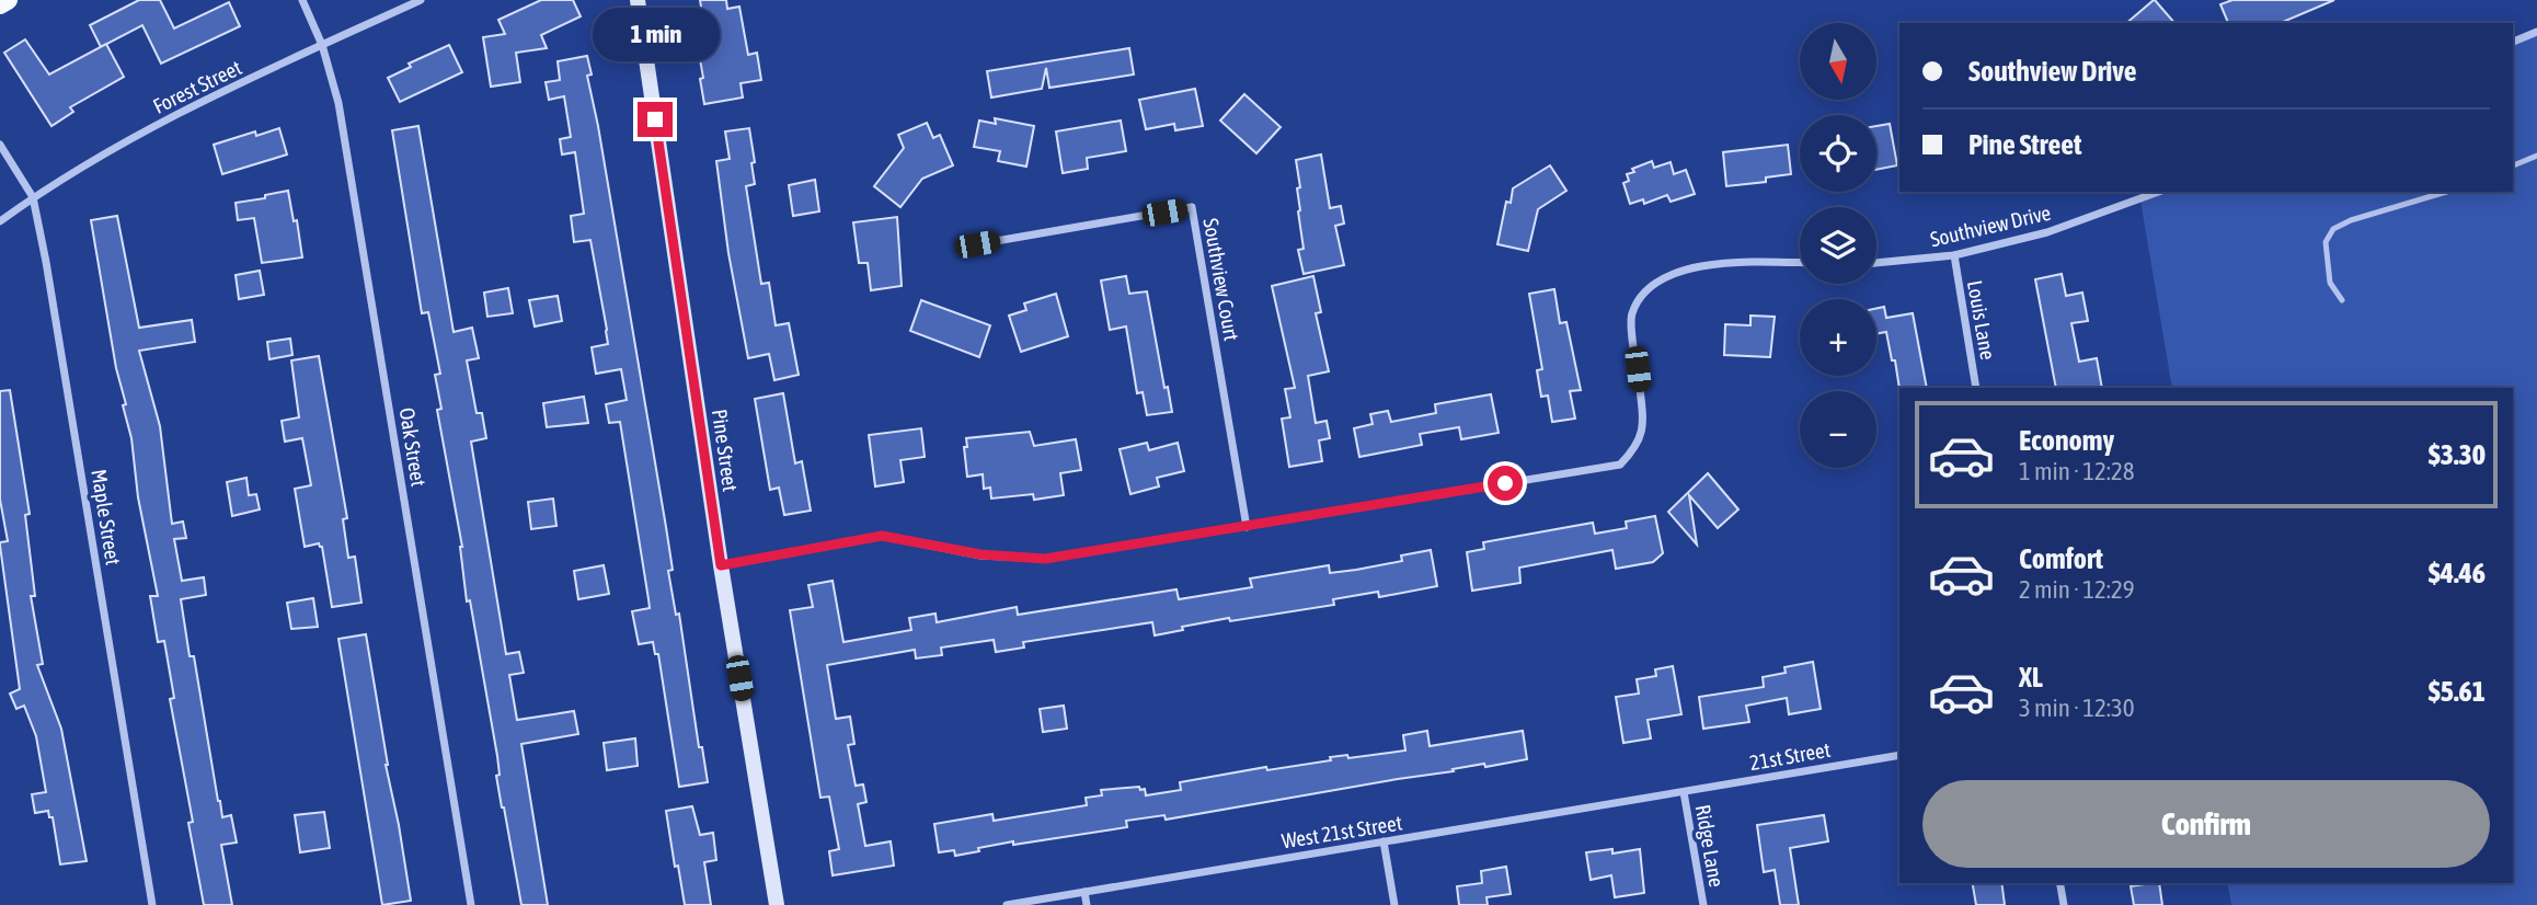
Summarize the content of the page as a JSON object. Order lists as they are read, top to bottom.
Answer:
{
  "streets": {
    "street": [
      "Forest Street",
      "Southview Drive",
      "Southview Court",
      "Louis Lane",
      "Oak Street",
      "Pine Street",
      "Maple Street",
      "21st Street",
      "West 21st Street",
      "Ridge Lane"
    ]
  },
  "crossings": [
    ["Forest Street", "Oak Street"],
    ["Forest Street", "Maple Street"],
    ["Southview Drive", "Louis Lane"],
    ["21st Street", "West 21st Street"],
    ["21st Street", "Ridge Lane"],
    ["West 21st Street", "Ridge Lane"]
  ],
  "north": "bottom",
  "page": {
    "bubble": "1 min",
    "map_buttons": ["+", "−"],
    "banner": ["Southview Drive", "Pine Street"],
    "list": [
      {
        "name": "Economy",
        "note": "1 min · 12:28",
        "value": "$3.30"
      },
      {
        "name": "Comfort",
        "note": "2 min · 12:29",
        "value": "$4.46"
      },
      {
        "name": "XL",
        "note": "3 min · 12:30",
        "value": "$5.61"
      }
    ],
    "buttons": "Confirm"
  }
}
